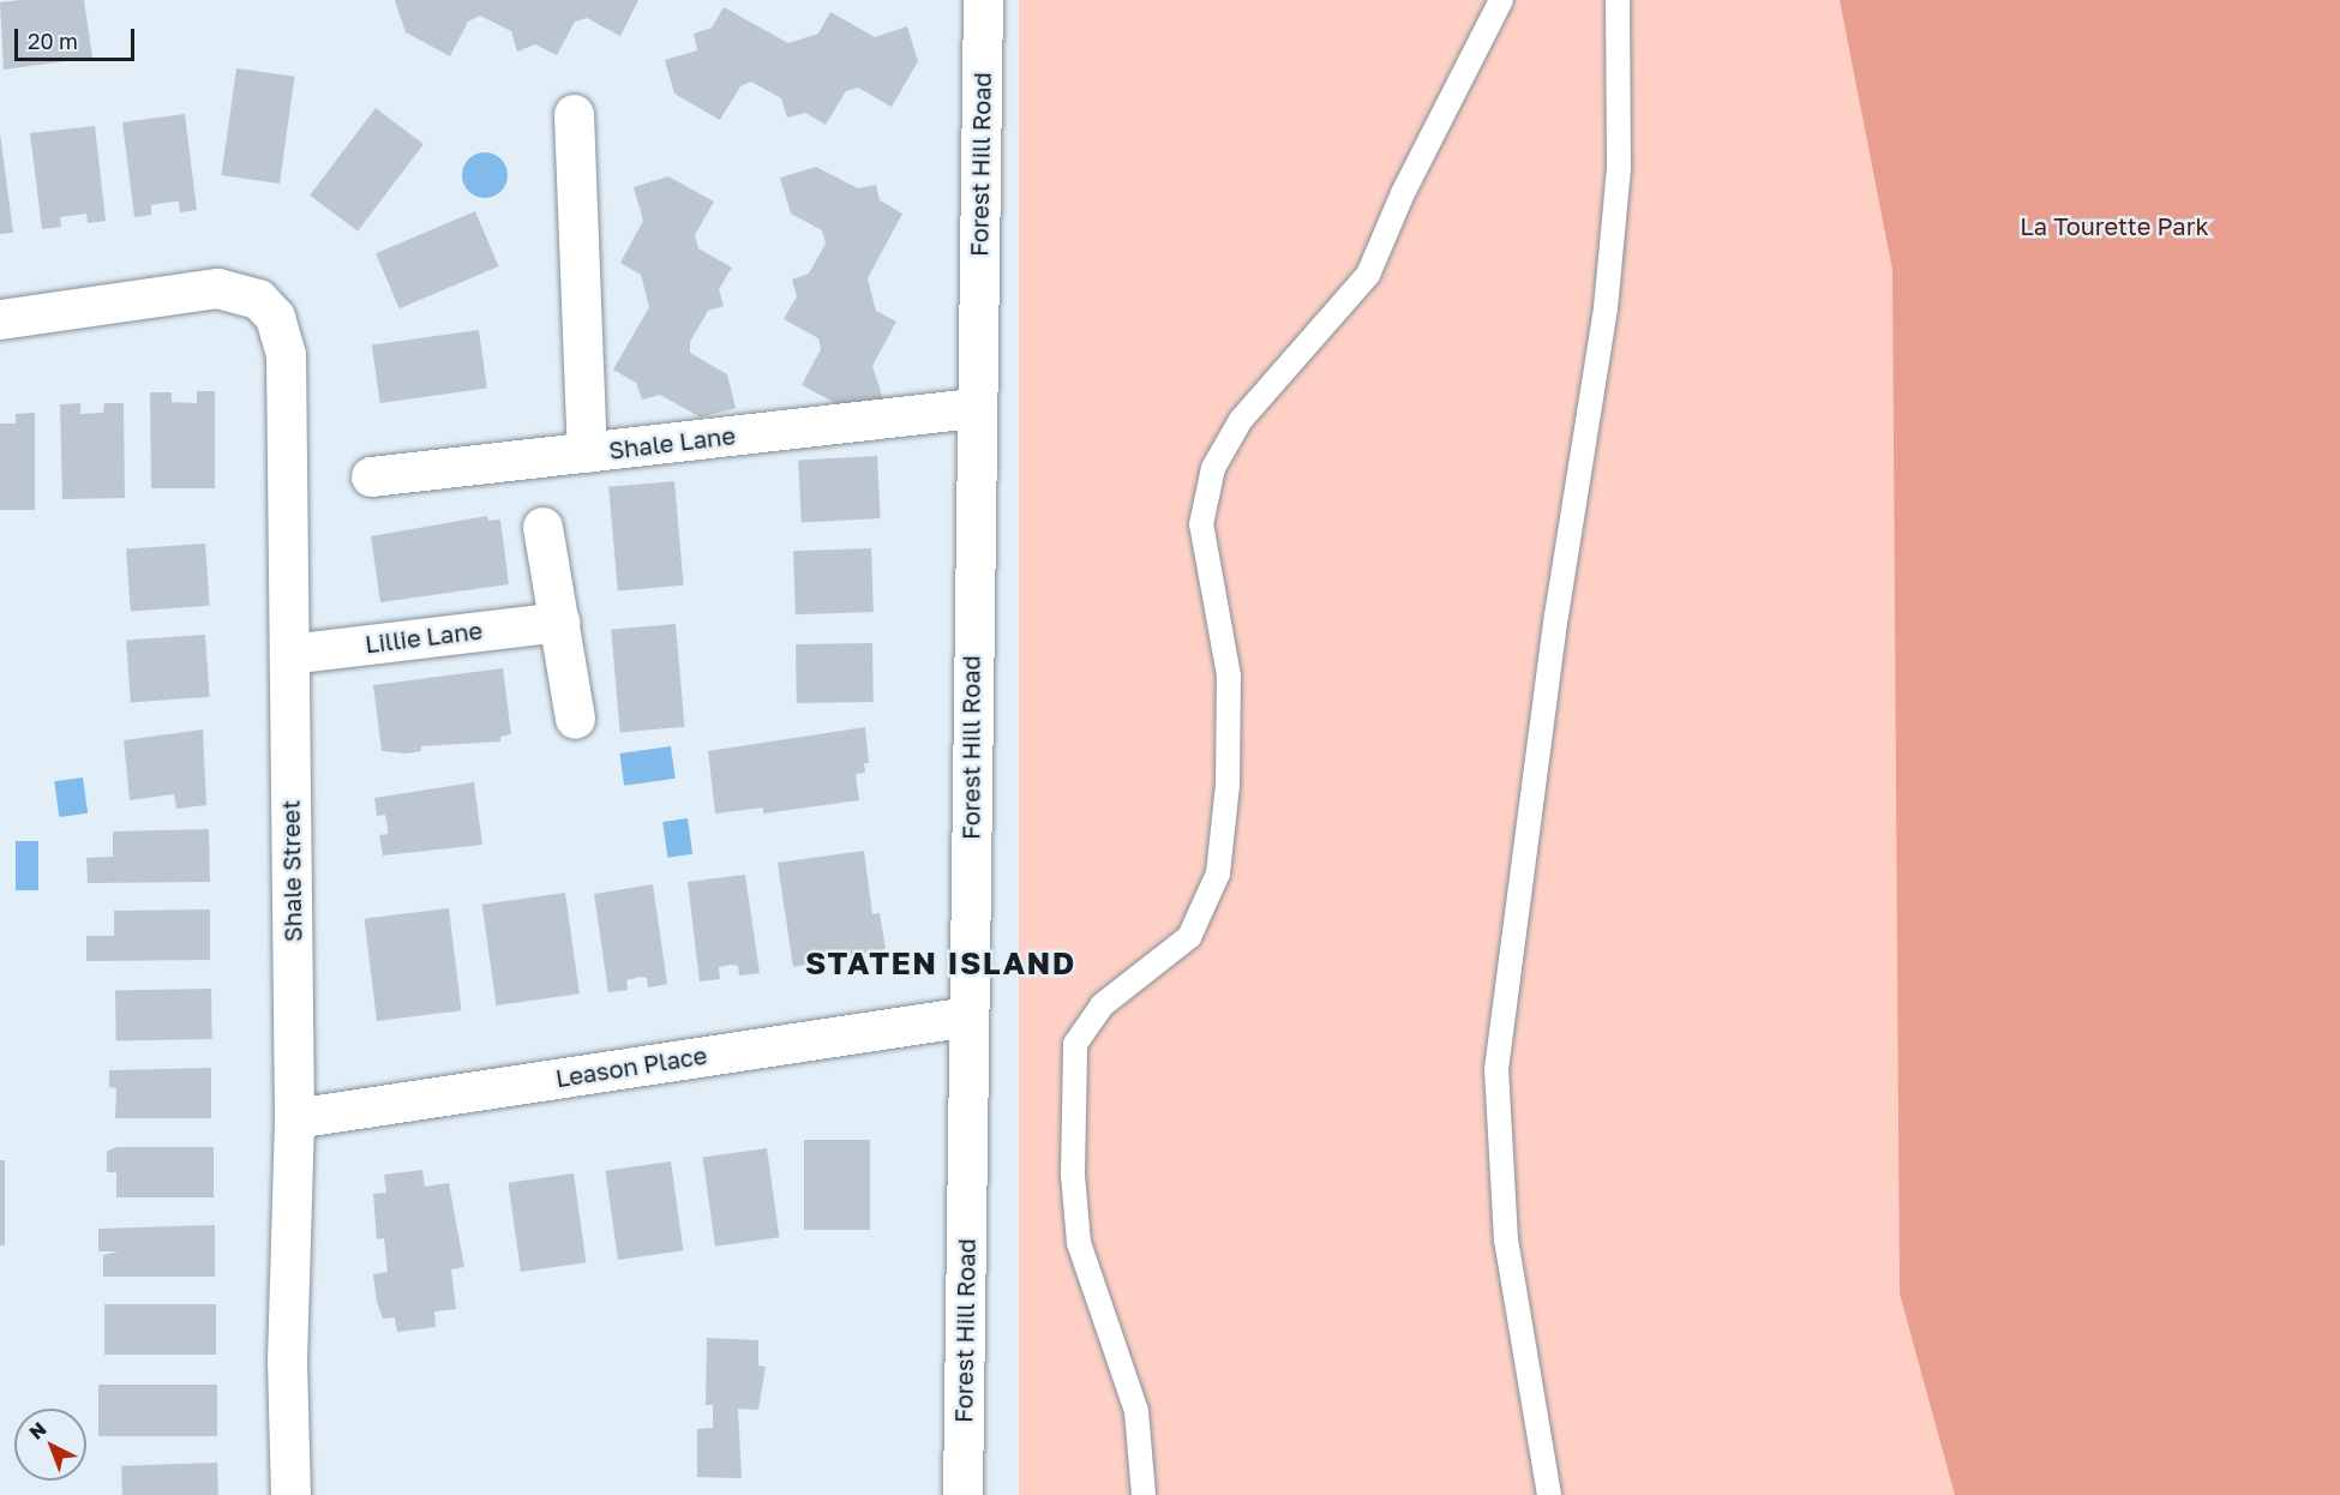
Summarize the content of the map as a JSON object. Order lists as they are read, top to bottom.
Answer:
{
  "streets": {
    "street": [
      "Forest Hill Road",
      "Shale Lane",
      "Lillie Lane",
      "Shale Street",
      "Leason Place"
    ]
  },
  "crossings": [
    ["Forest Hill Road", "Shale Lane"],
    ["Forest Hill Road", "Leason Place"],
    ["Lillie Lane", "Shale Street"],
    ["Shale Street", "Leason Place"]
  ],
  "districts": ["STATEN ISLAND"],
  "parks": ["La Tourette Park"],
  "scale_bar": "20 m",
  "north": "top left"
}
